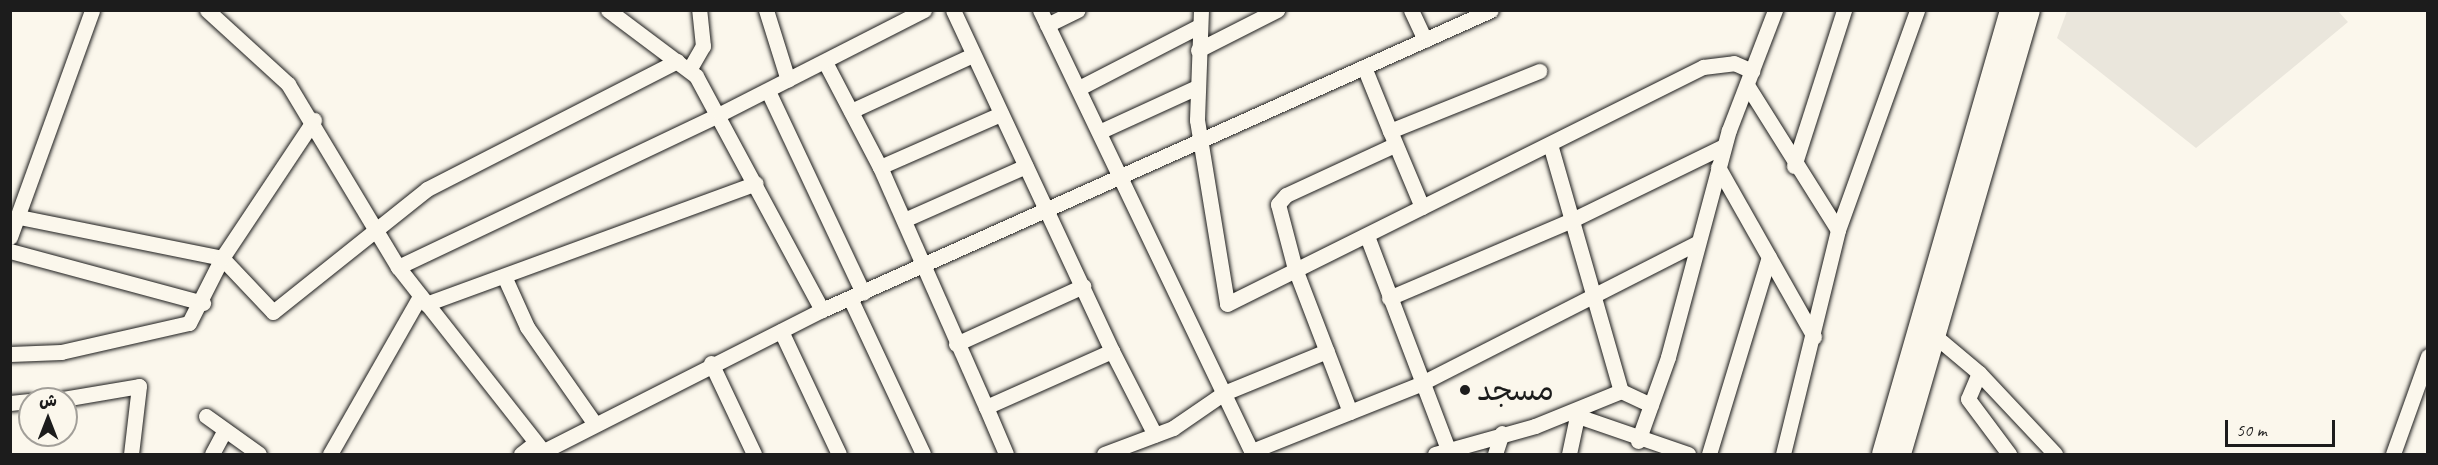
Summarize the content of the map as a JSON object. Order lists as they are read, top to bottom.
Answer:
{
  "places": ["مسجد"],
  "scale_bar": "50 m",
  "north": "top"
}
